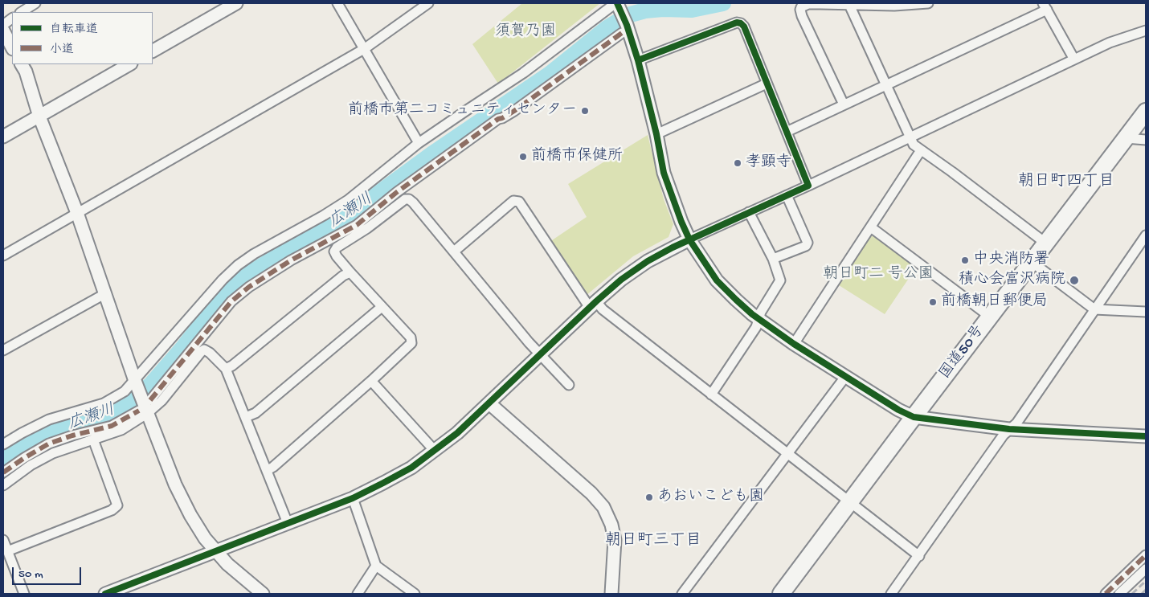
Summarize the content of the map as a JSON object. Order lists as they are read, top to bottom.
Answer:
{
  "streets": {
    "highway": ["国道50号"]
  },
  "districts": ["朝日町四丁目", "朝日町三丁目"],
  "water": ["広瀬川"],
  "parks": ["須賀乃園", "朝日町二 号公園"],
  "places": [
    "前橋市第二コミュニティセンター",
    "前橋市保健所",
    "孝顕寺",
    "中央消防署",
    "積心会富沢病院",
    "前橋朝日郵便局",
    "あおいこども園"
  ],
  "legend": ["自転車道", "小道"],
  "scale_bar": "50 m"
}
